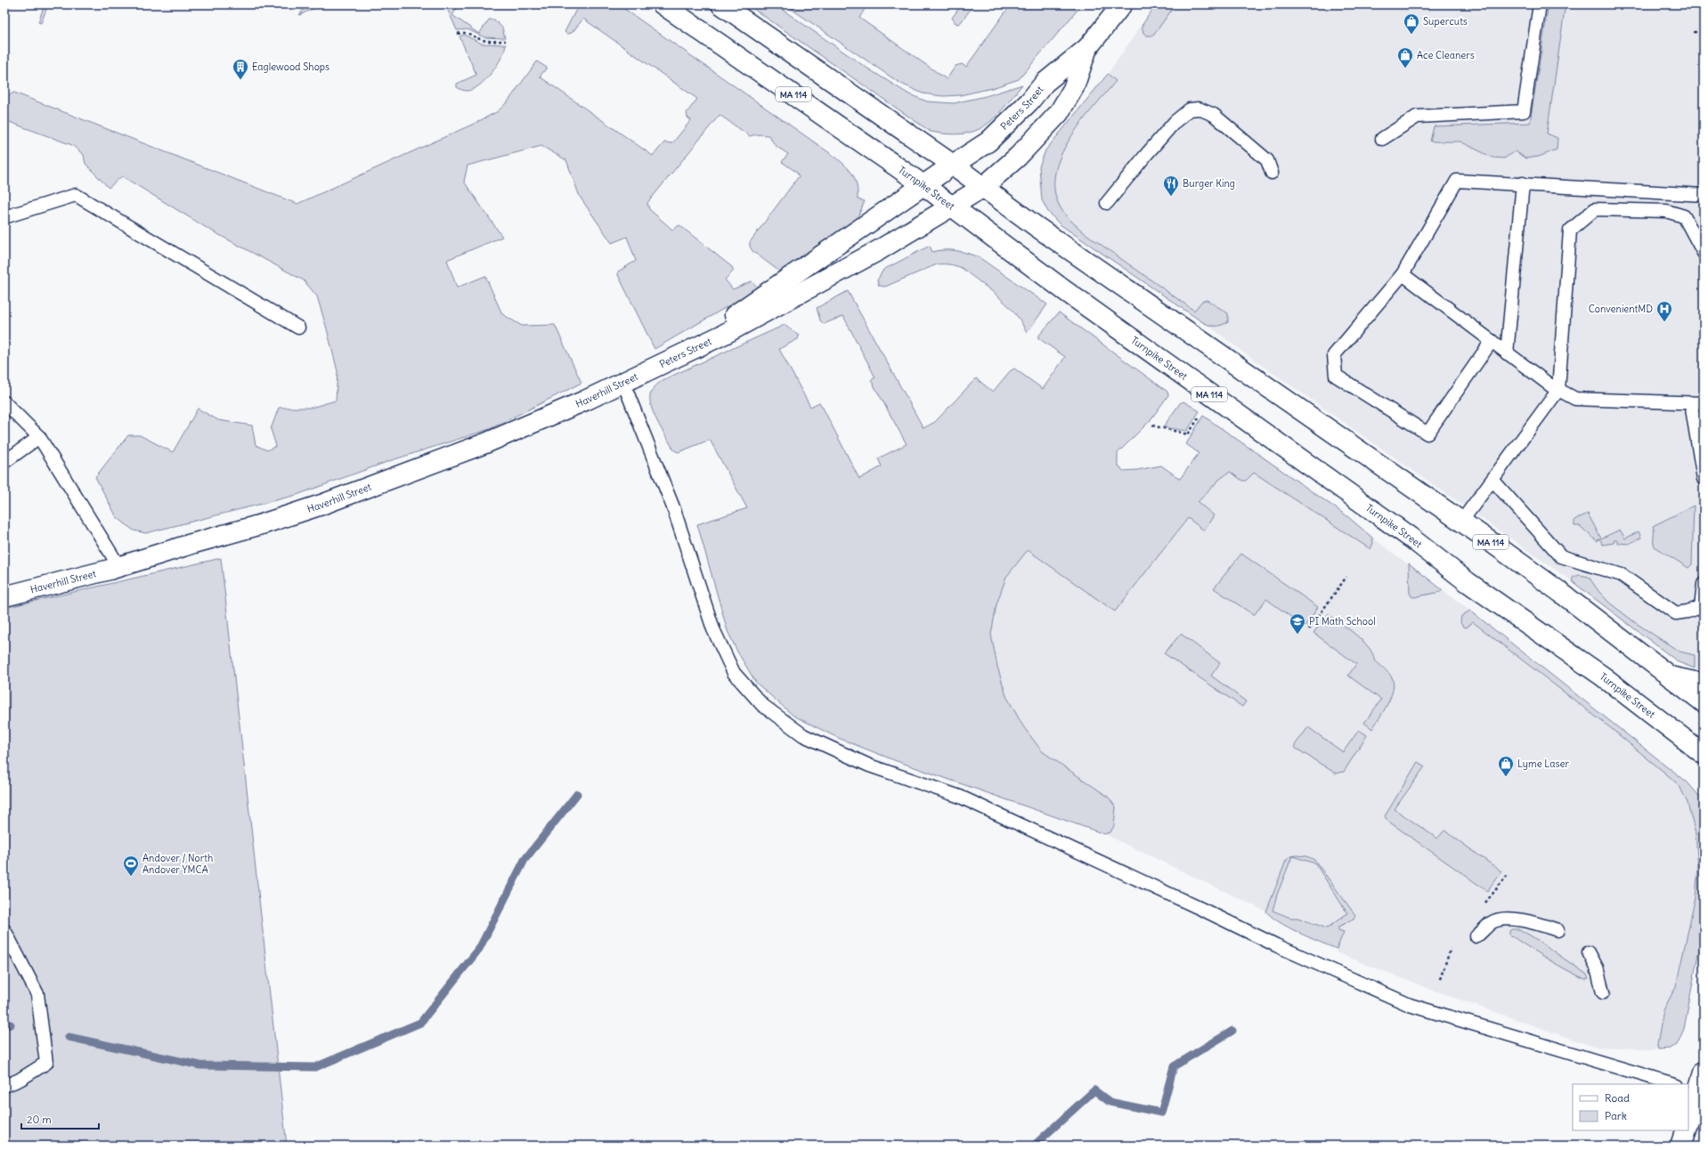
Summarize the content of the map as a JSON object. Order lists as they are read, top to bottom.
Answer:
{
  "streets": {
    "main road": [
      "MA 114",
      "Peters Street",
      "Turnpike Street",
      "Haverhill Street"
    ]
  },
  "crossings": [
    ["MA 114", "Peters Street"],
    ["Peters Street", "Turnpike Street"],
    ["Peters Street", "Haverhill Street"]
  ],
  "places": {
    "shop": ["Supercuts", "Ace Cleaners", "Lyme Laser"],
    "building": ["Eaglewood Shops"],
    "restaurant": ["Burger King"],
    "hospital": ["ConvenientMD"],
    "school or university": ["PI Math School"],
    "sports": ["Andover / North Andover YMCA"]
  },
  "legend": ["Road", "Park"],
  "scale_bar": "20 m"
}
